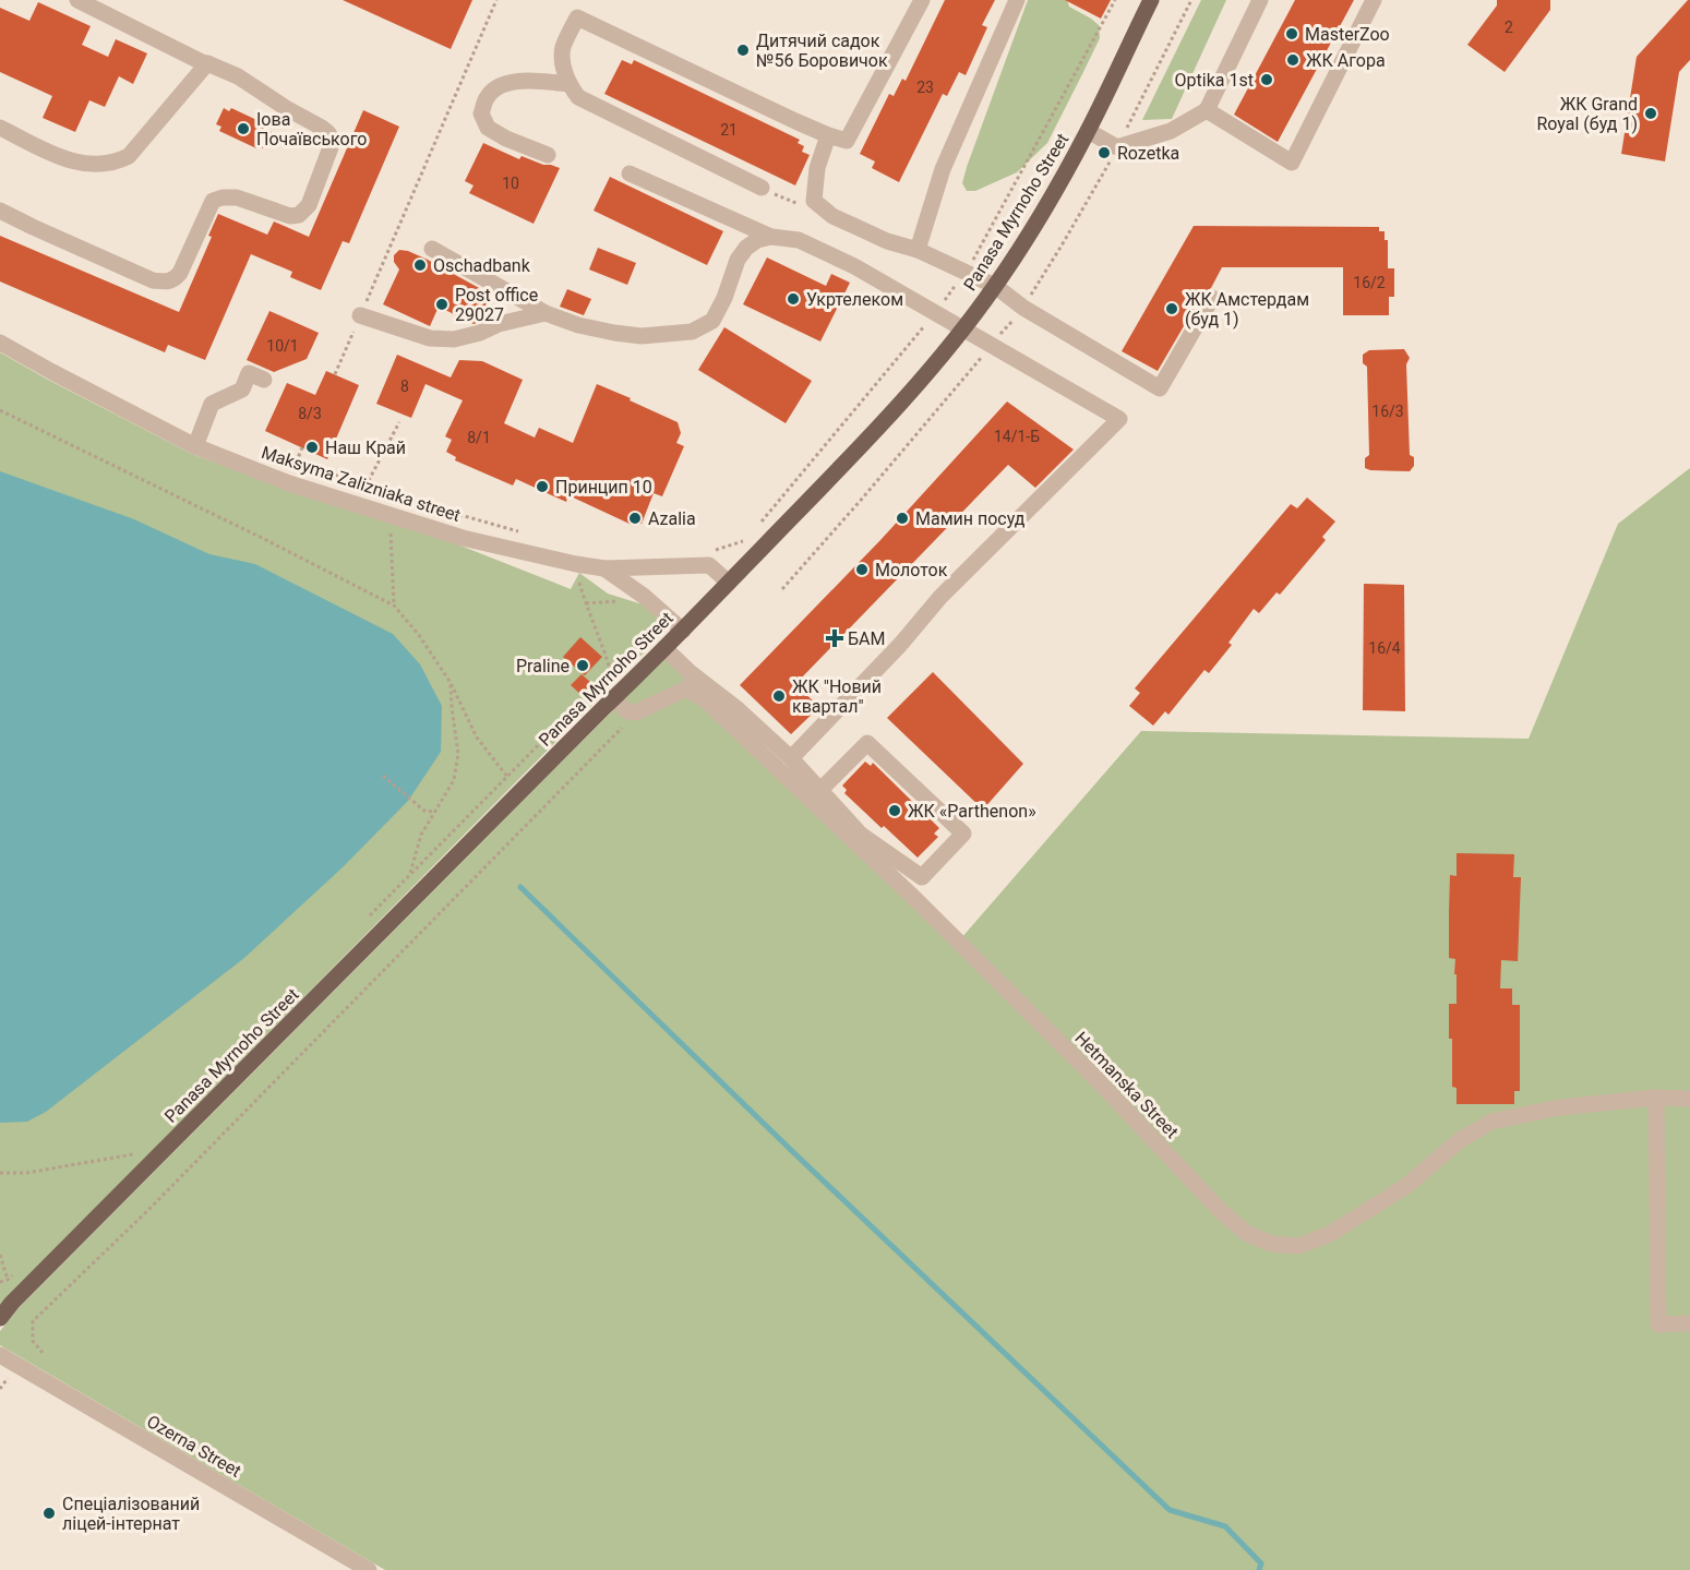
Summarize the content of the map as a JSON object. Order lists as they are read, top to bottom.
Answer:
{
  "streets": {
    "main road": ["Panasa Myrnoho Street"],
    "street": ["Maksyma Zalizniaka street", "Hetmanska Street", "Ozerna Street"]
  },
  "crossings": [
    ["Panasa Myrnoho Street", "Maksyma Zalizniaka street"]
  ],
  "places": {
    "other": [
      "MasterZoo",
      "Дитячий садок №56 Боровичок",
      "ЖК Агора",
      "Оptika 1st",
      "ЖК Grand Royal (буд 1)",
      "Іова Почаївського",
      "Rozetka",
      "Oschadbank",
      "Укртелеком",
      "Post office 29027",
      "ЖК Амстердам (буд 1)",
      "Наш Край",
      "Принцип 10",
      "Azalia",
      "Мамин посуд",
      "Молоток",
      "Praline",
      "ЖК \"Новий квартал\"",
      "ЖК «Parthenon»",
      "Спеціалізований ліцей-інтернат"
    ],
    "health": ["БАМ"]
  },
  "house_numbers": [
    "2",
    "23",
    "21",
    "10",
    "16/2",
    "10/1",
    "8",
    "16/3",
    "8/3",
    "14/1-Б",
    "8/1",
    "16/4"
  ]
}
